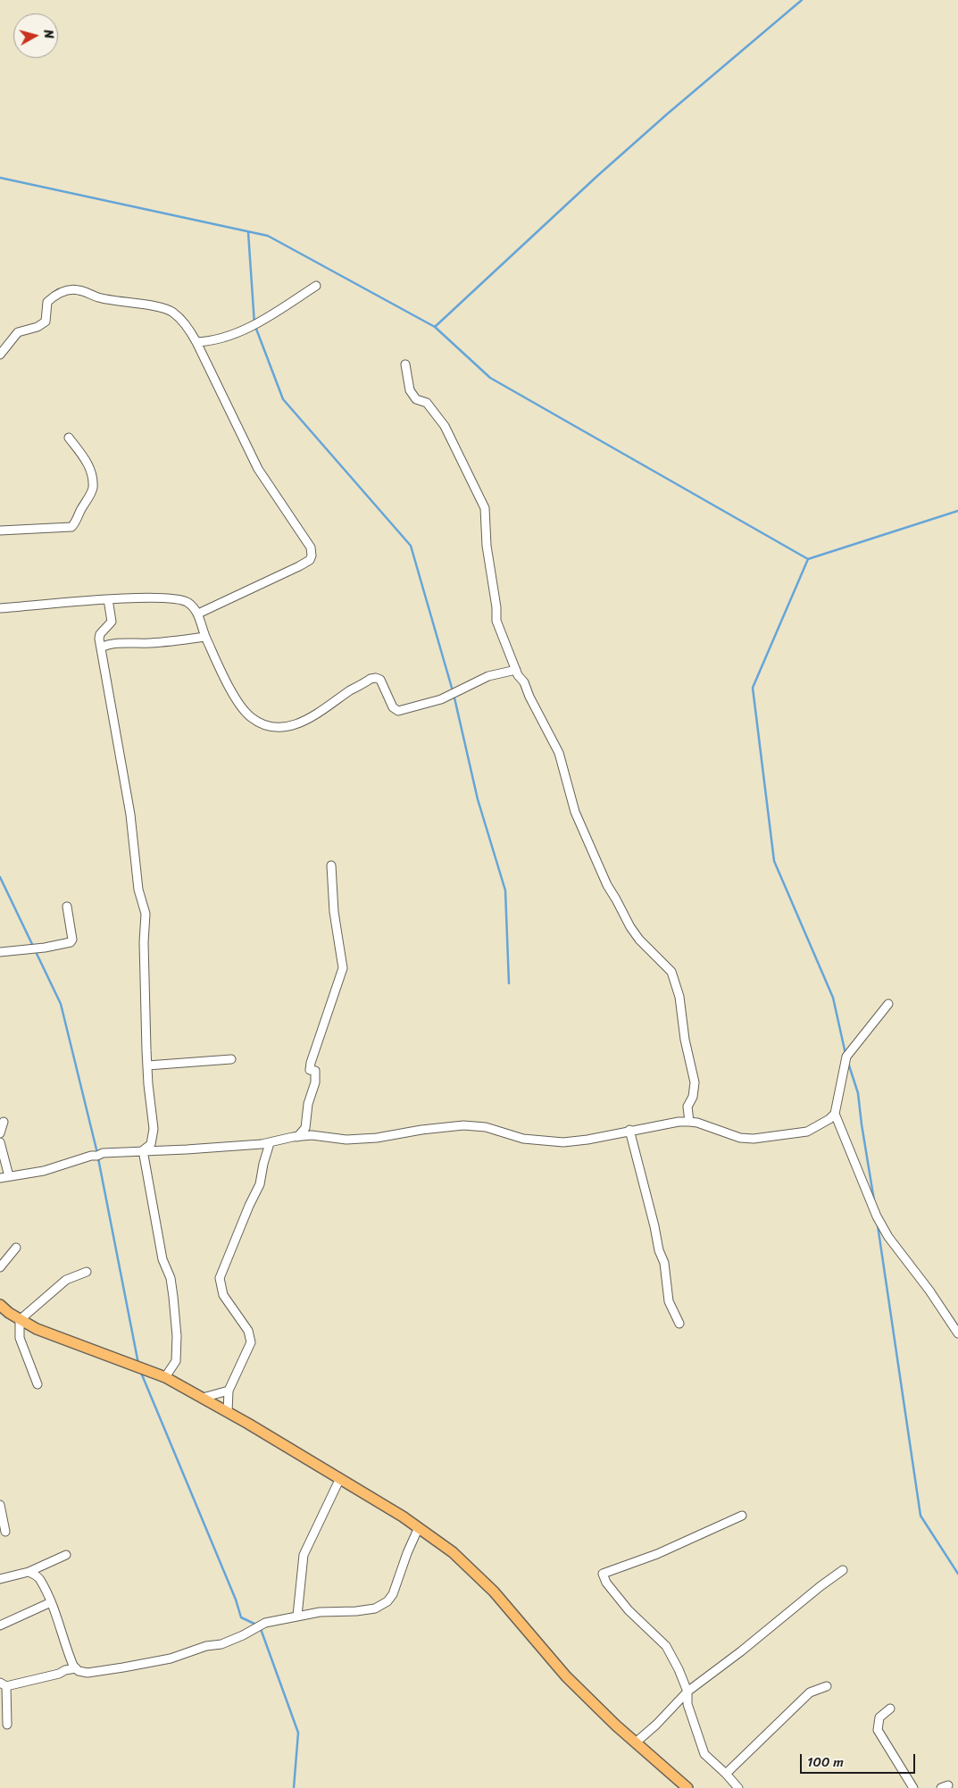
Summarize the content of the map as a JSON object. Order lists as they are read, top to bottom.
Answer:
{
  "scale_bar": "100 m",
  "north": "right"
}
